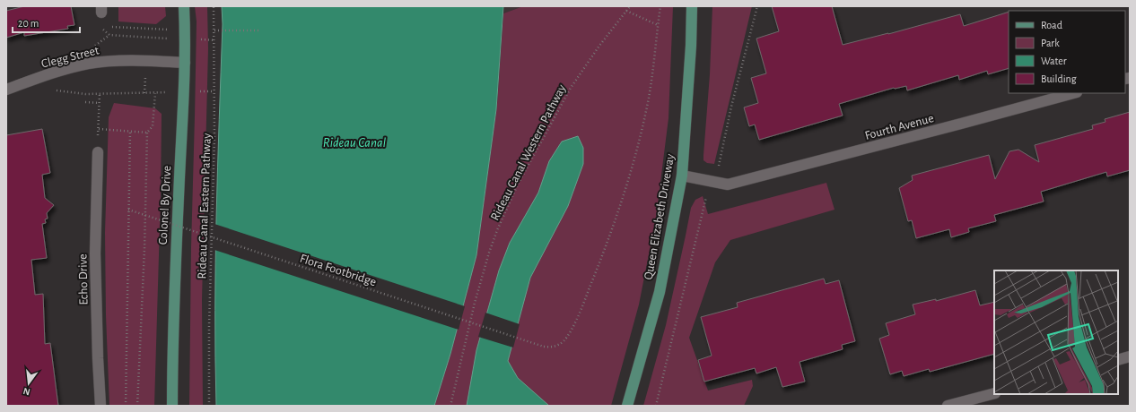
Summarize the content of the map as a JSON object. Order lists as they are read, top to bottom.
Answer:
{
  "streets": {
    "main road": ["Colonel By Drive", "Queen Elizabeth Driveway"],
    "street": ["Clegg Street", "Fourth Avenue", "Echo Drive"],
    "path": ["Rideau Canal Western Pathway", "Rideau Canal Eastern Pathway", "Flora Footbridge"]
  },
  "crossings": [
    ["Clegg Street", "Colonel By Drive"],
    ["Fourth Avenue", "Queen Elizabeth Driveway"]
  ],
  "water": ["Rideau Canal"],
  "legend": [
    "Road",
    "Park",
    "Water",
    "Building"
  ],
  "scale_bar": "20 m",
  "north": "bottom"
}
